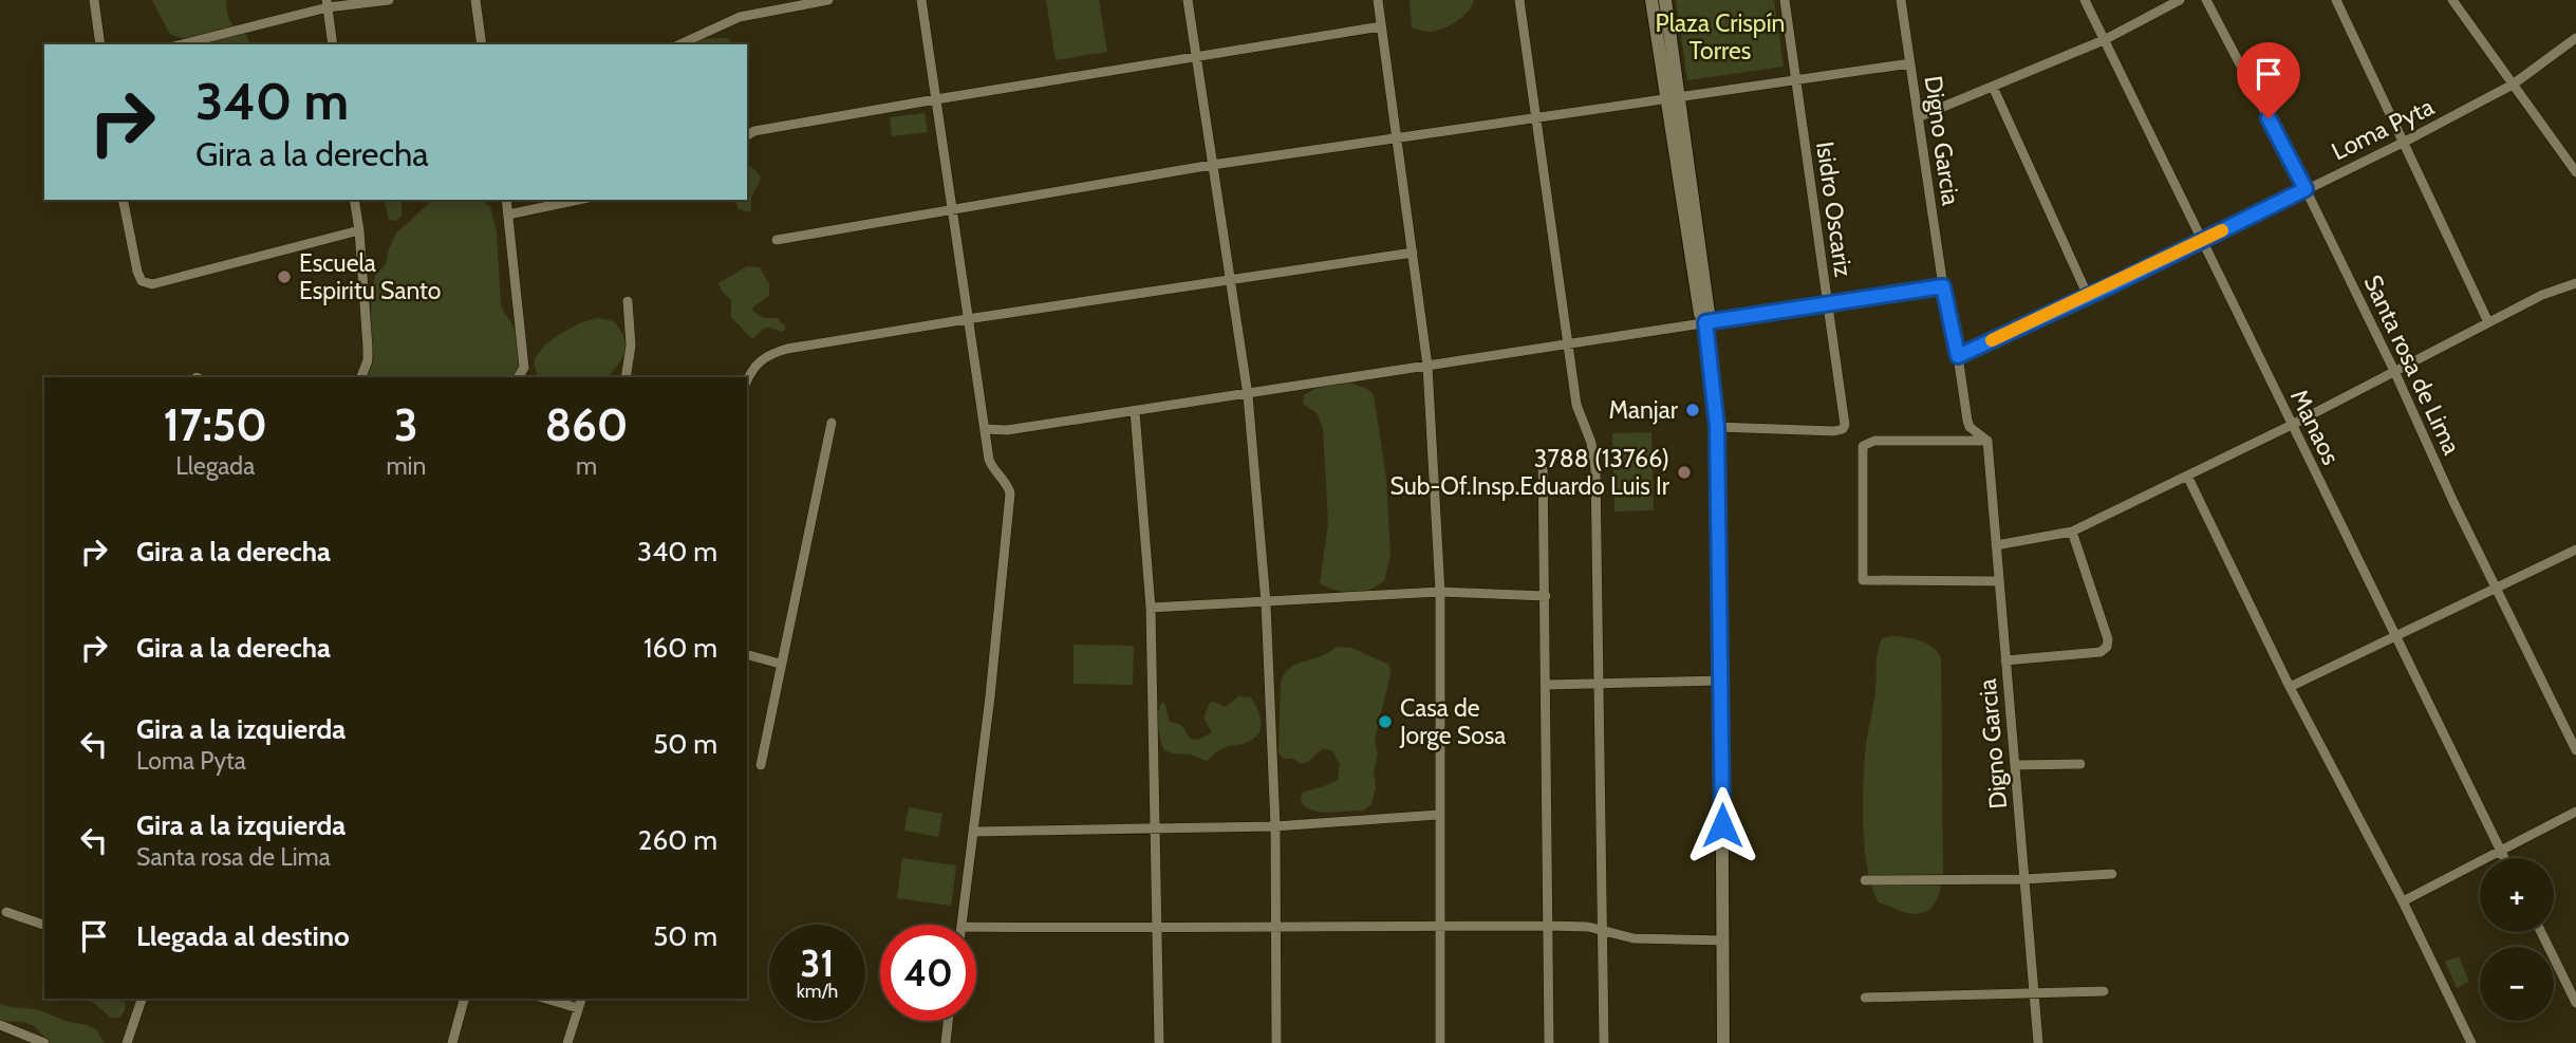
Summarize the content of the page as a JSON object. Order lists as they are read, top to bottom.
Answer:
{
  "streets": {
    "street": [
      "Loma Pyta",
      "Digno Garcia",
      "Isidro Oscariz",
      "Santa rosa de Lima",
      "Manaos"
    ]
  },
  "crossings": [
    ["Loma Pyta", "Digno Garcia"],
    ["Loma Pyta", "Santa rosa de Lima"],
    ["Loma Pyta", "Manaos"]
  ],
  "parks": ["Plaza Crispín Torres"],
  "places": [
    "Escuela Espiritu Santo",
    "Manjar",
    "3788 (13766) Sub-Of.Insp.Eduardo Luis Ir",
    "Casa de Jorge Sosa"
  ],
  "page": {
    "turn": ["340 m", "Gira a la derecha"],
    "eta": [
      "17:50",
      "Llegada",
      "3",
      "min",
      "860",
      "m"
    ],
    "list": [
      {
        "name": "Gira a la derecha",
        "value": "340 m"
      },
      {
        "name": "Gira a la derecha",
        "value": "160 m"
      },
      {
        "name": "Gira a la izquierda",
        "note": "Loma Pyta",
        "value": "50 m"
      },
      {
        "name": "Gira a la izquierda",
        "note": "Santa rosa de Lima",
        "value": "260 m"
      },
      {
        "name": "Llegada al destino",
        "value": "50 m"
      }
    ],
    "map_buttons": ["+", "−"],
    "speed": "31 km/h",
    "limit": "40"
  }
}
